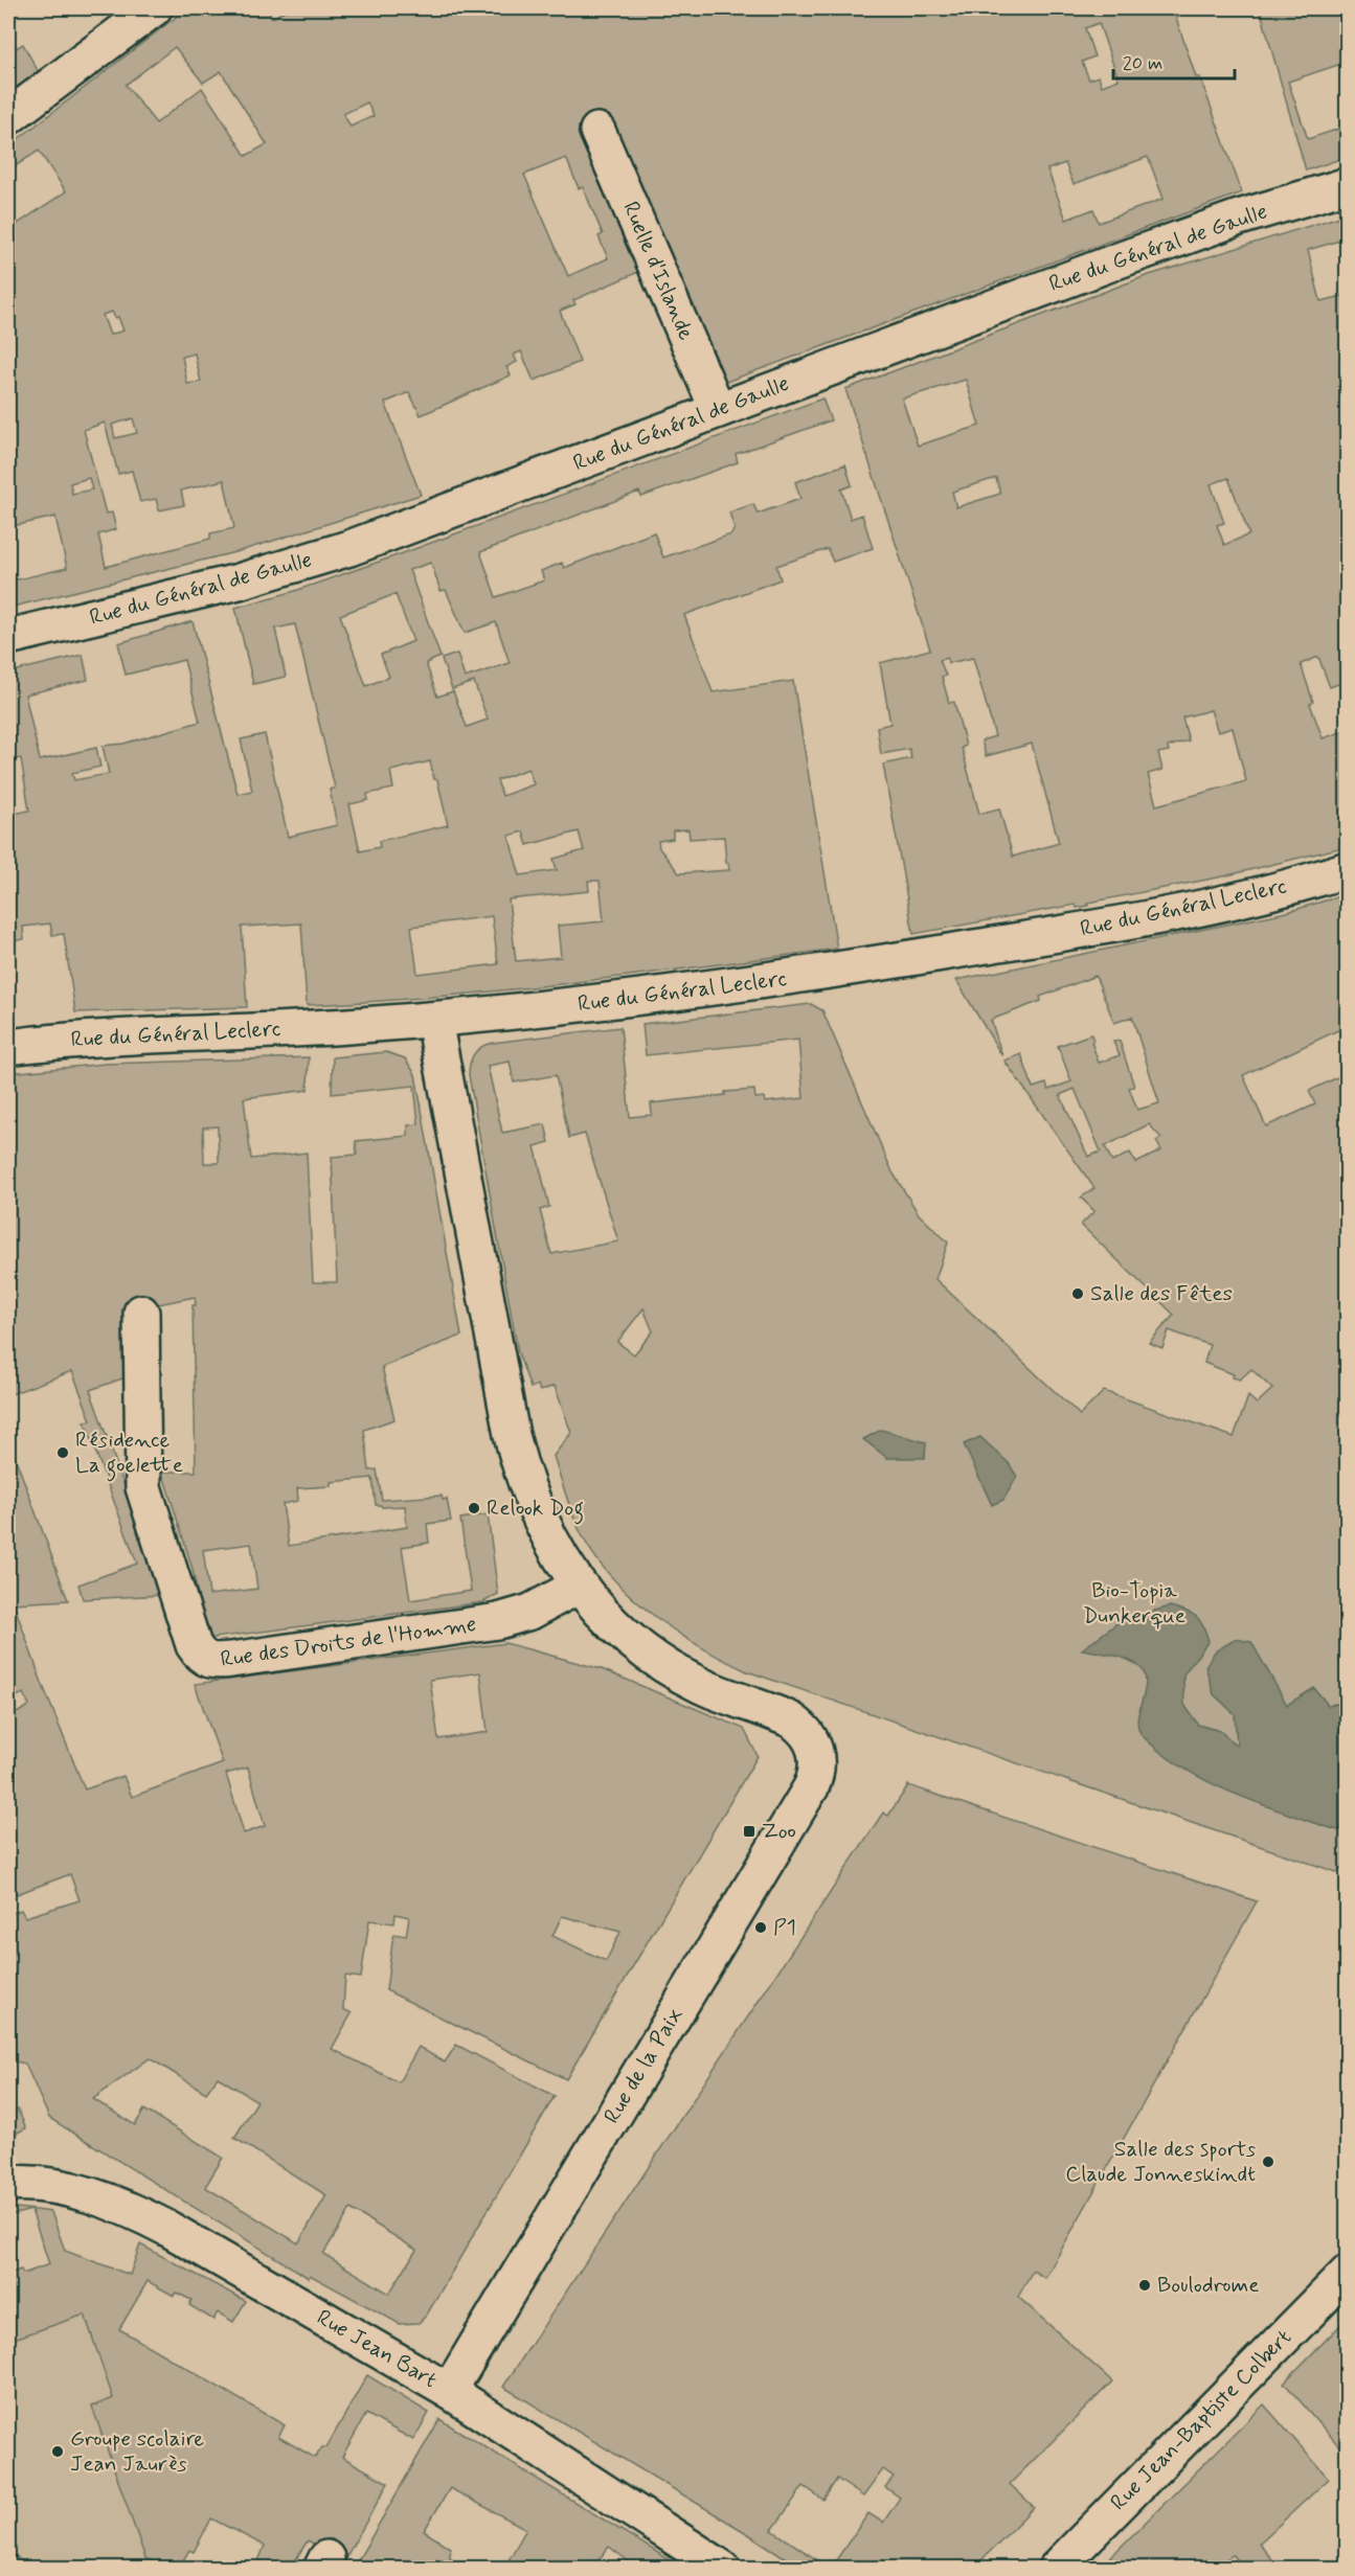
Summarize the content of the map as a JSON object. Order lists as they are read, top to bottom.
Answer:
{
  "streets": {
    "street": [
      "Rue du Général de Gaulle",
      "Ruelle d'Islande",
      "Rue du Général Leclerc",
      "Rue des Droits de l'Homme",
      "Rue de la Paix",
      "Rue Jean Bart",
      "Rue Jean-Baptiste Colbert"
    ]
  },
  "crossings": [
    ["Rue du Général de Gaulle", "Ruelle d'Islande"],
    ["Rue des Droits de l'Homme", "Rue de la Paix"],
    ["Rue de la Paix", "Rue Jean Bart"]
  ],
  "parks": ["Bio-Topia Dunkerque"],
  "places": {
    "other": [
      "Salle des Fêtes",
      "Résidence La goelette",
      "Relook Dog",
      "P1",
      "Salle des sports Claude Jonneskindt",
      "Boulodrome",
      "Groupe scolaire Jean Jaurès"
    ],
    "transit": ["Zoo"]
  },
  "scale_bar": "20 m"
}
